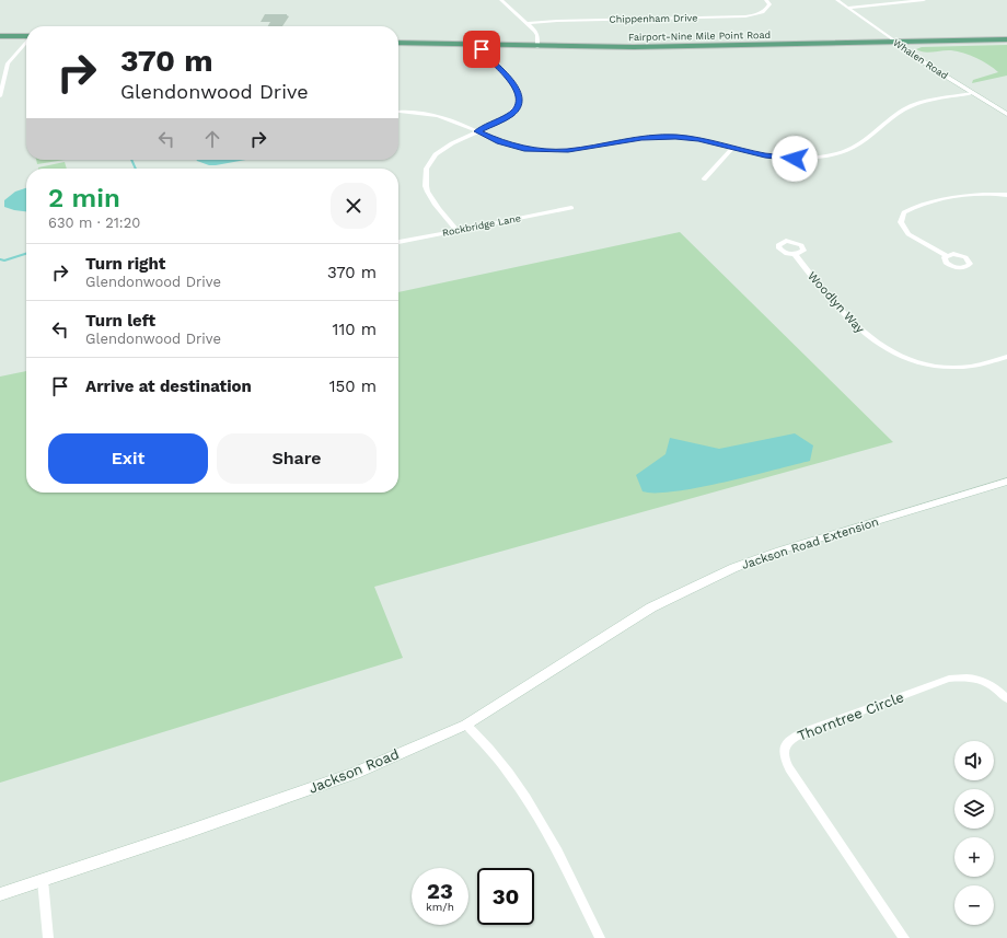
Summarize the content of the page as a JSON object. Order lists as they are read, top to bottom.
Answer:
{
  "streets": {
    "main road": ["Fairport-Nine Mile Point Road"],
    "street": [
      "Chippenham Drive",
      "Whalen Road",
      "Rockbridge Lane",
      "Woodlyn Way",
      "Jackson Road Extension",
      "Thorntree Circle",
      "Jackson Road"
    ]
  },
  "crossings": [
    ["Fairport-Nine Mile Point Road", "Whalen Road"],
    ["Jackson Road Extension", "Jackson Road"]
  ],
  "page": {
    "turn": ["370 m", "Glendonwood Drive"],
    "heading": ["2 min", "630 m · 21:20"],
    "list": [
      {
        "name": "Turn right",
        "note": "Glendonwood Drive",
        "value": "370 m"
      },
      {
        "name": "Turn left",
        "note": "Glendonwood Drive",
        "value": "110 m"
      },
      {
        "name": "Arrive at destination",
        "value": "150 m"
      }
    ],
    "buttons": ["Exit", "Share"],
    "map_buttons": ["+", "−"],
    "speed": "23 km/h",
    "limit": "30"
  }
}
